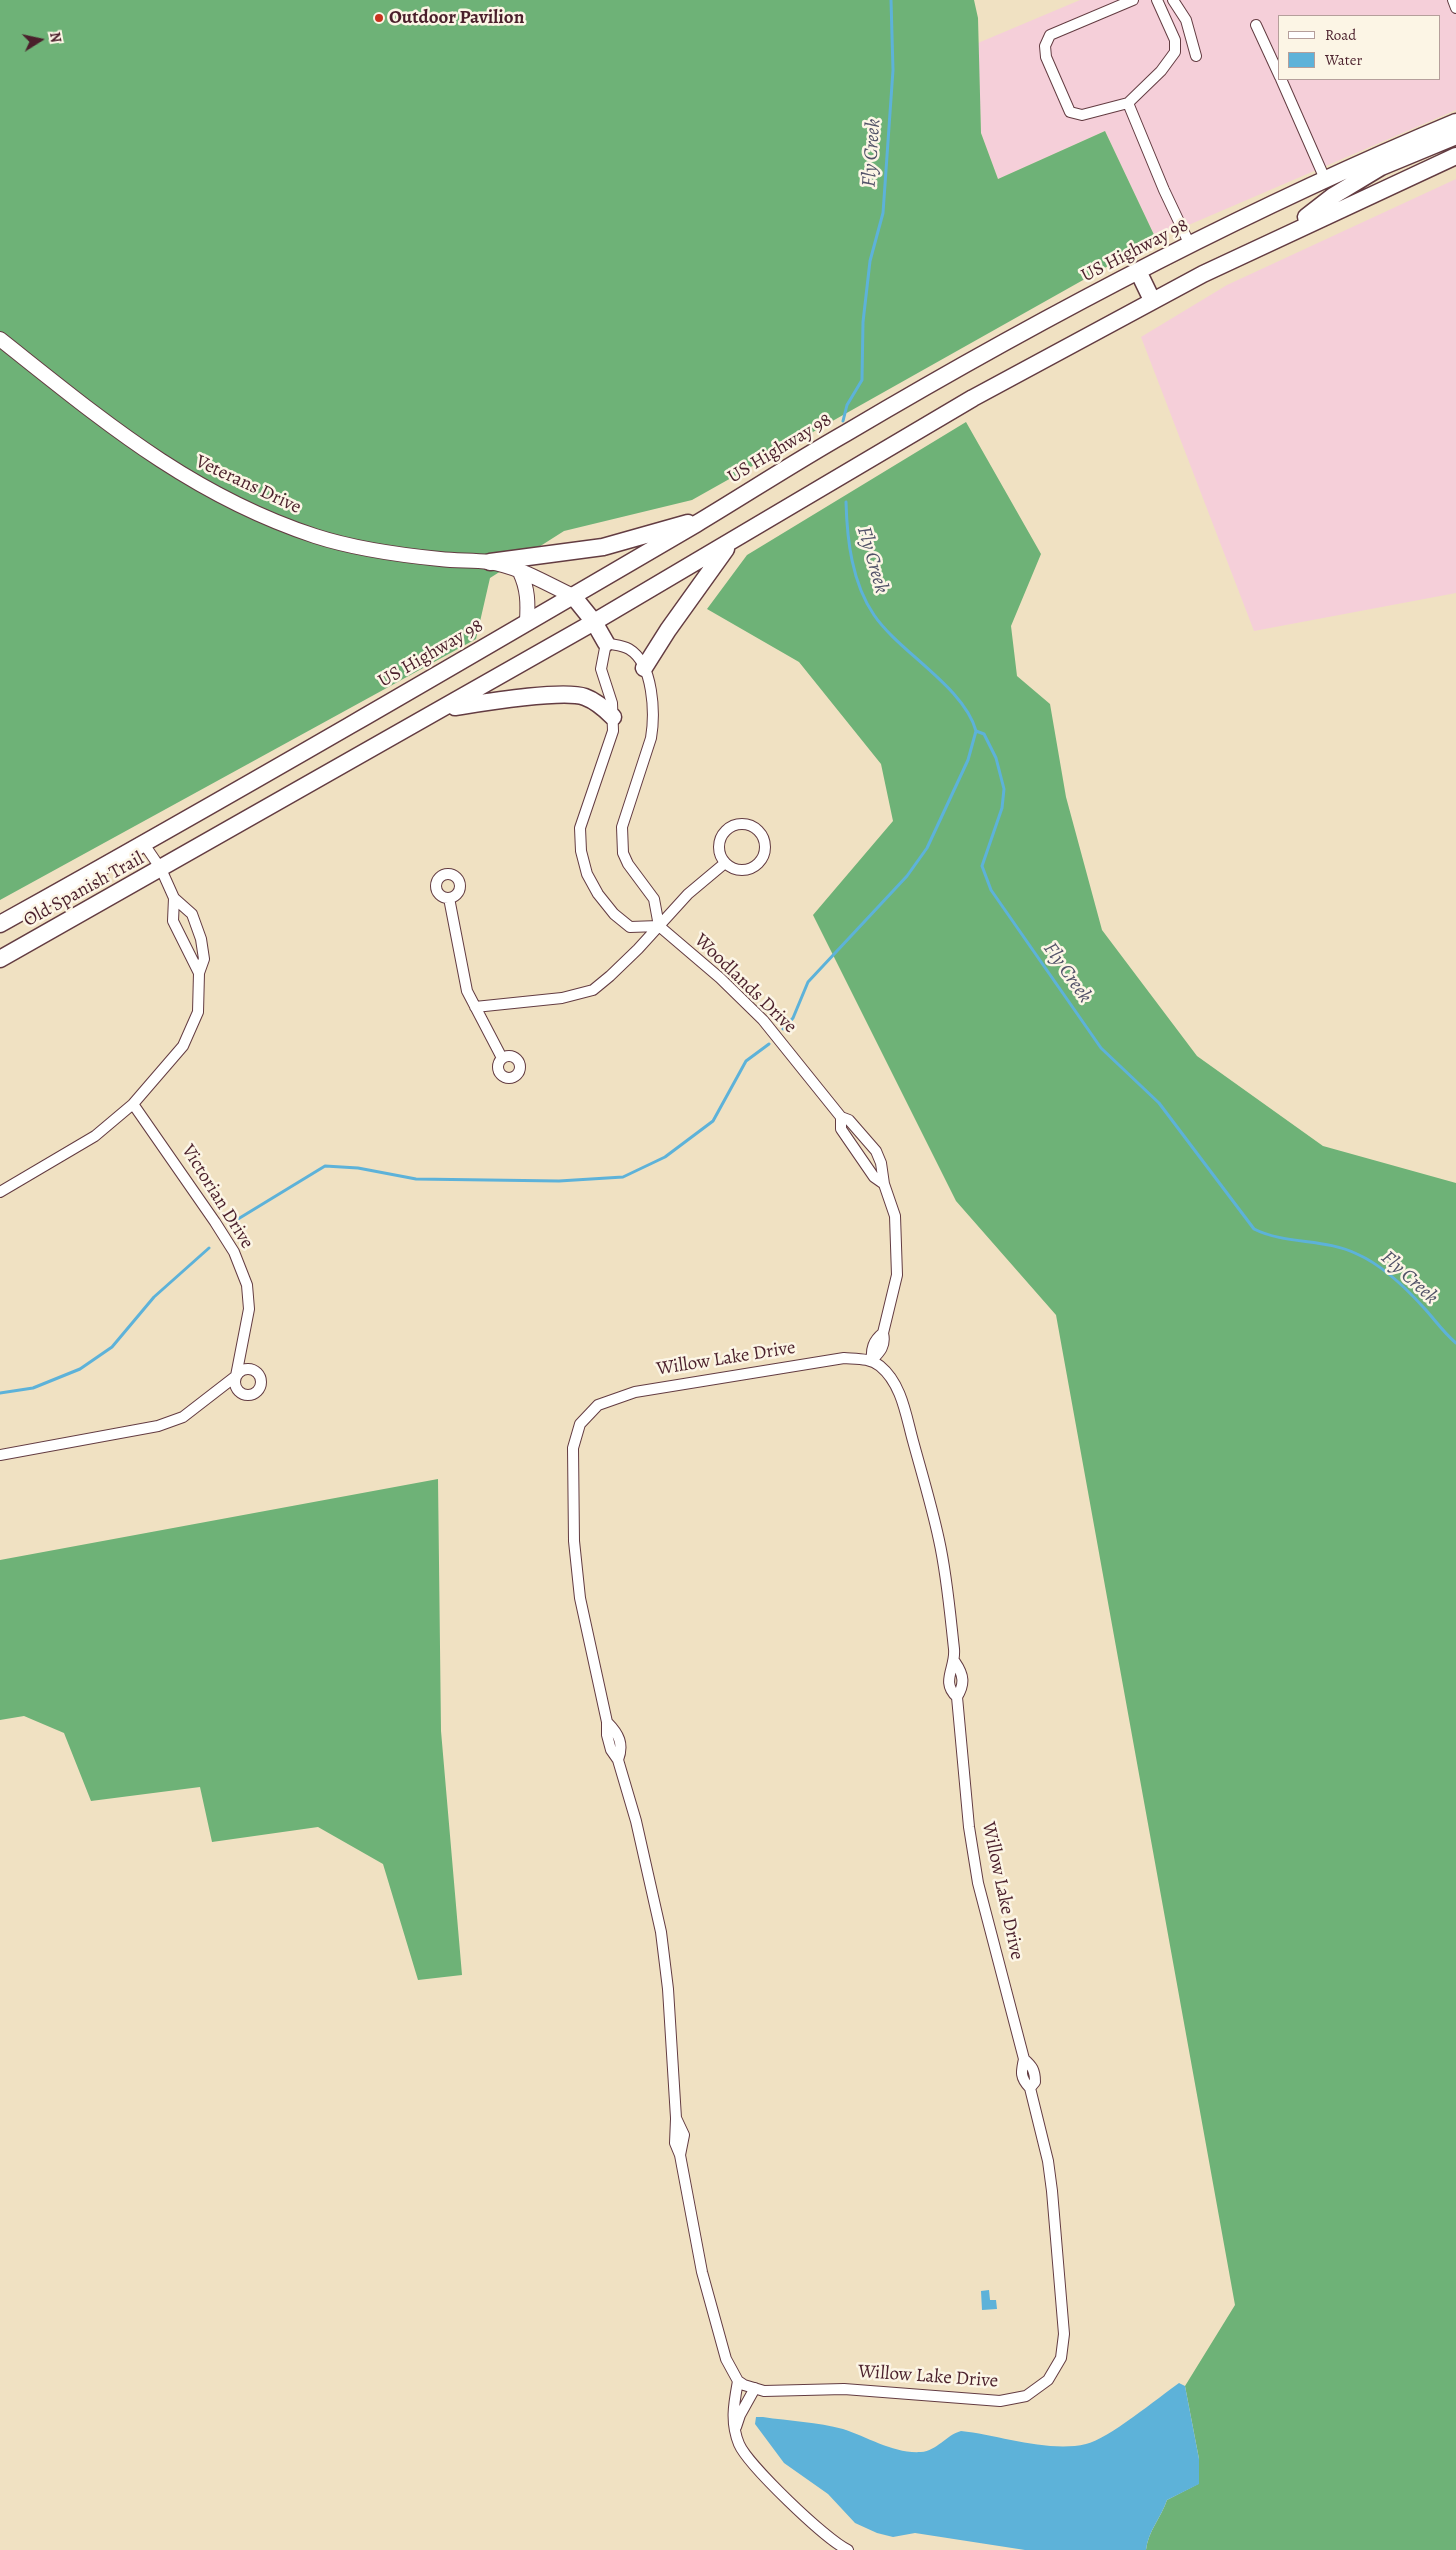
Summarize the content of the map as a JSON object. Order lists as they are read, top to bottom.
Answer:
{
  "streets": {
    "main road": ["US Highway 98", "Old Spanish Trail"],
    "street": [
      "Veterans Drive",
      "Woodlands Drive",
      "Victorian Drive",
      "Willow Lake Drive"
    ]
  },
  "crossings": [
    ["US Highway 98", "Veterans Drive"],
    ["US Highway 98", "Old Spanish Trail"],
    ["Woodlands Drive", "Willow Lake Drive"]
  ],
  "water": ["Fly Creek"],
  "places": ["Outdoor Pavilion"],
  "legend": ["Road", "Water"],
  "north": "right"
}
